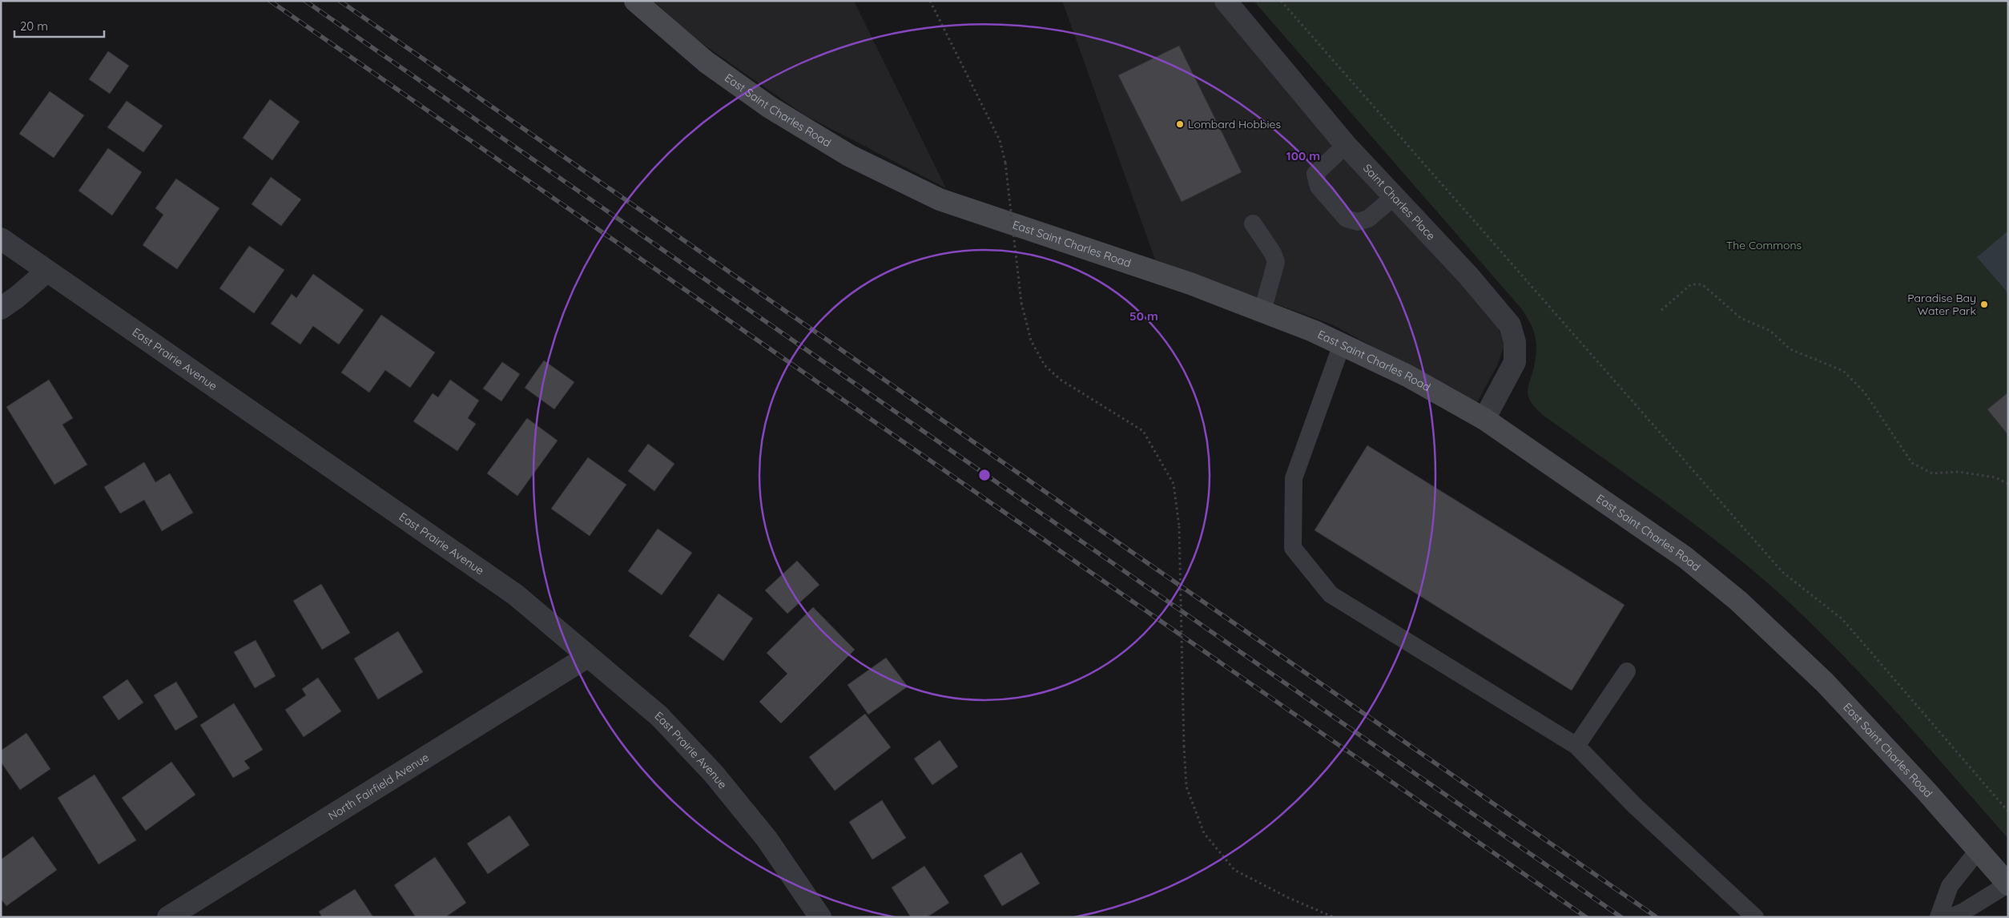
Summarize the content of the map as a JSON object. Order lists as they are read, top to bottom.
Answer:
{
  "streets": {
    "main road": ["East Saint Charles Road"],
    "street": ["Saint Charles Place", "East Prairie Avenue", "North Fairfield Avenue"]
  },
  "crossings": [
    ["East Saint Charles Road", "Saint Charles Place"],
    ["East Prairie Avenue", "North Fairfield Avenue"]
  ],
  "parks": ["The Commons"],
  "places": ["Lombard Hobbies", "Paradise Bay Water Park"],
  "scale_bar": "20 m",
  "rings": ["100 m", "50 m"]
}
